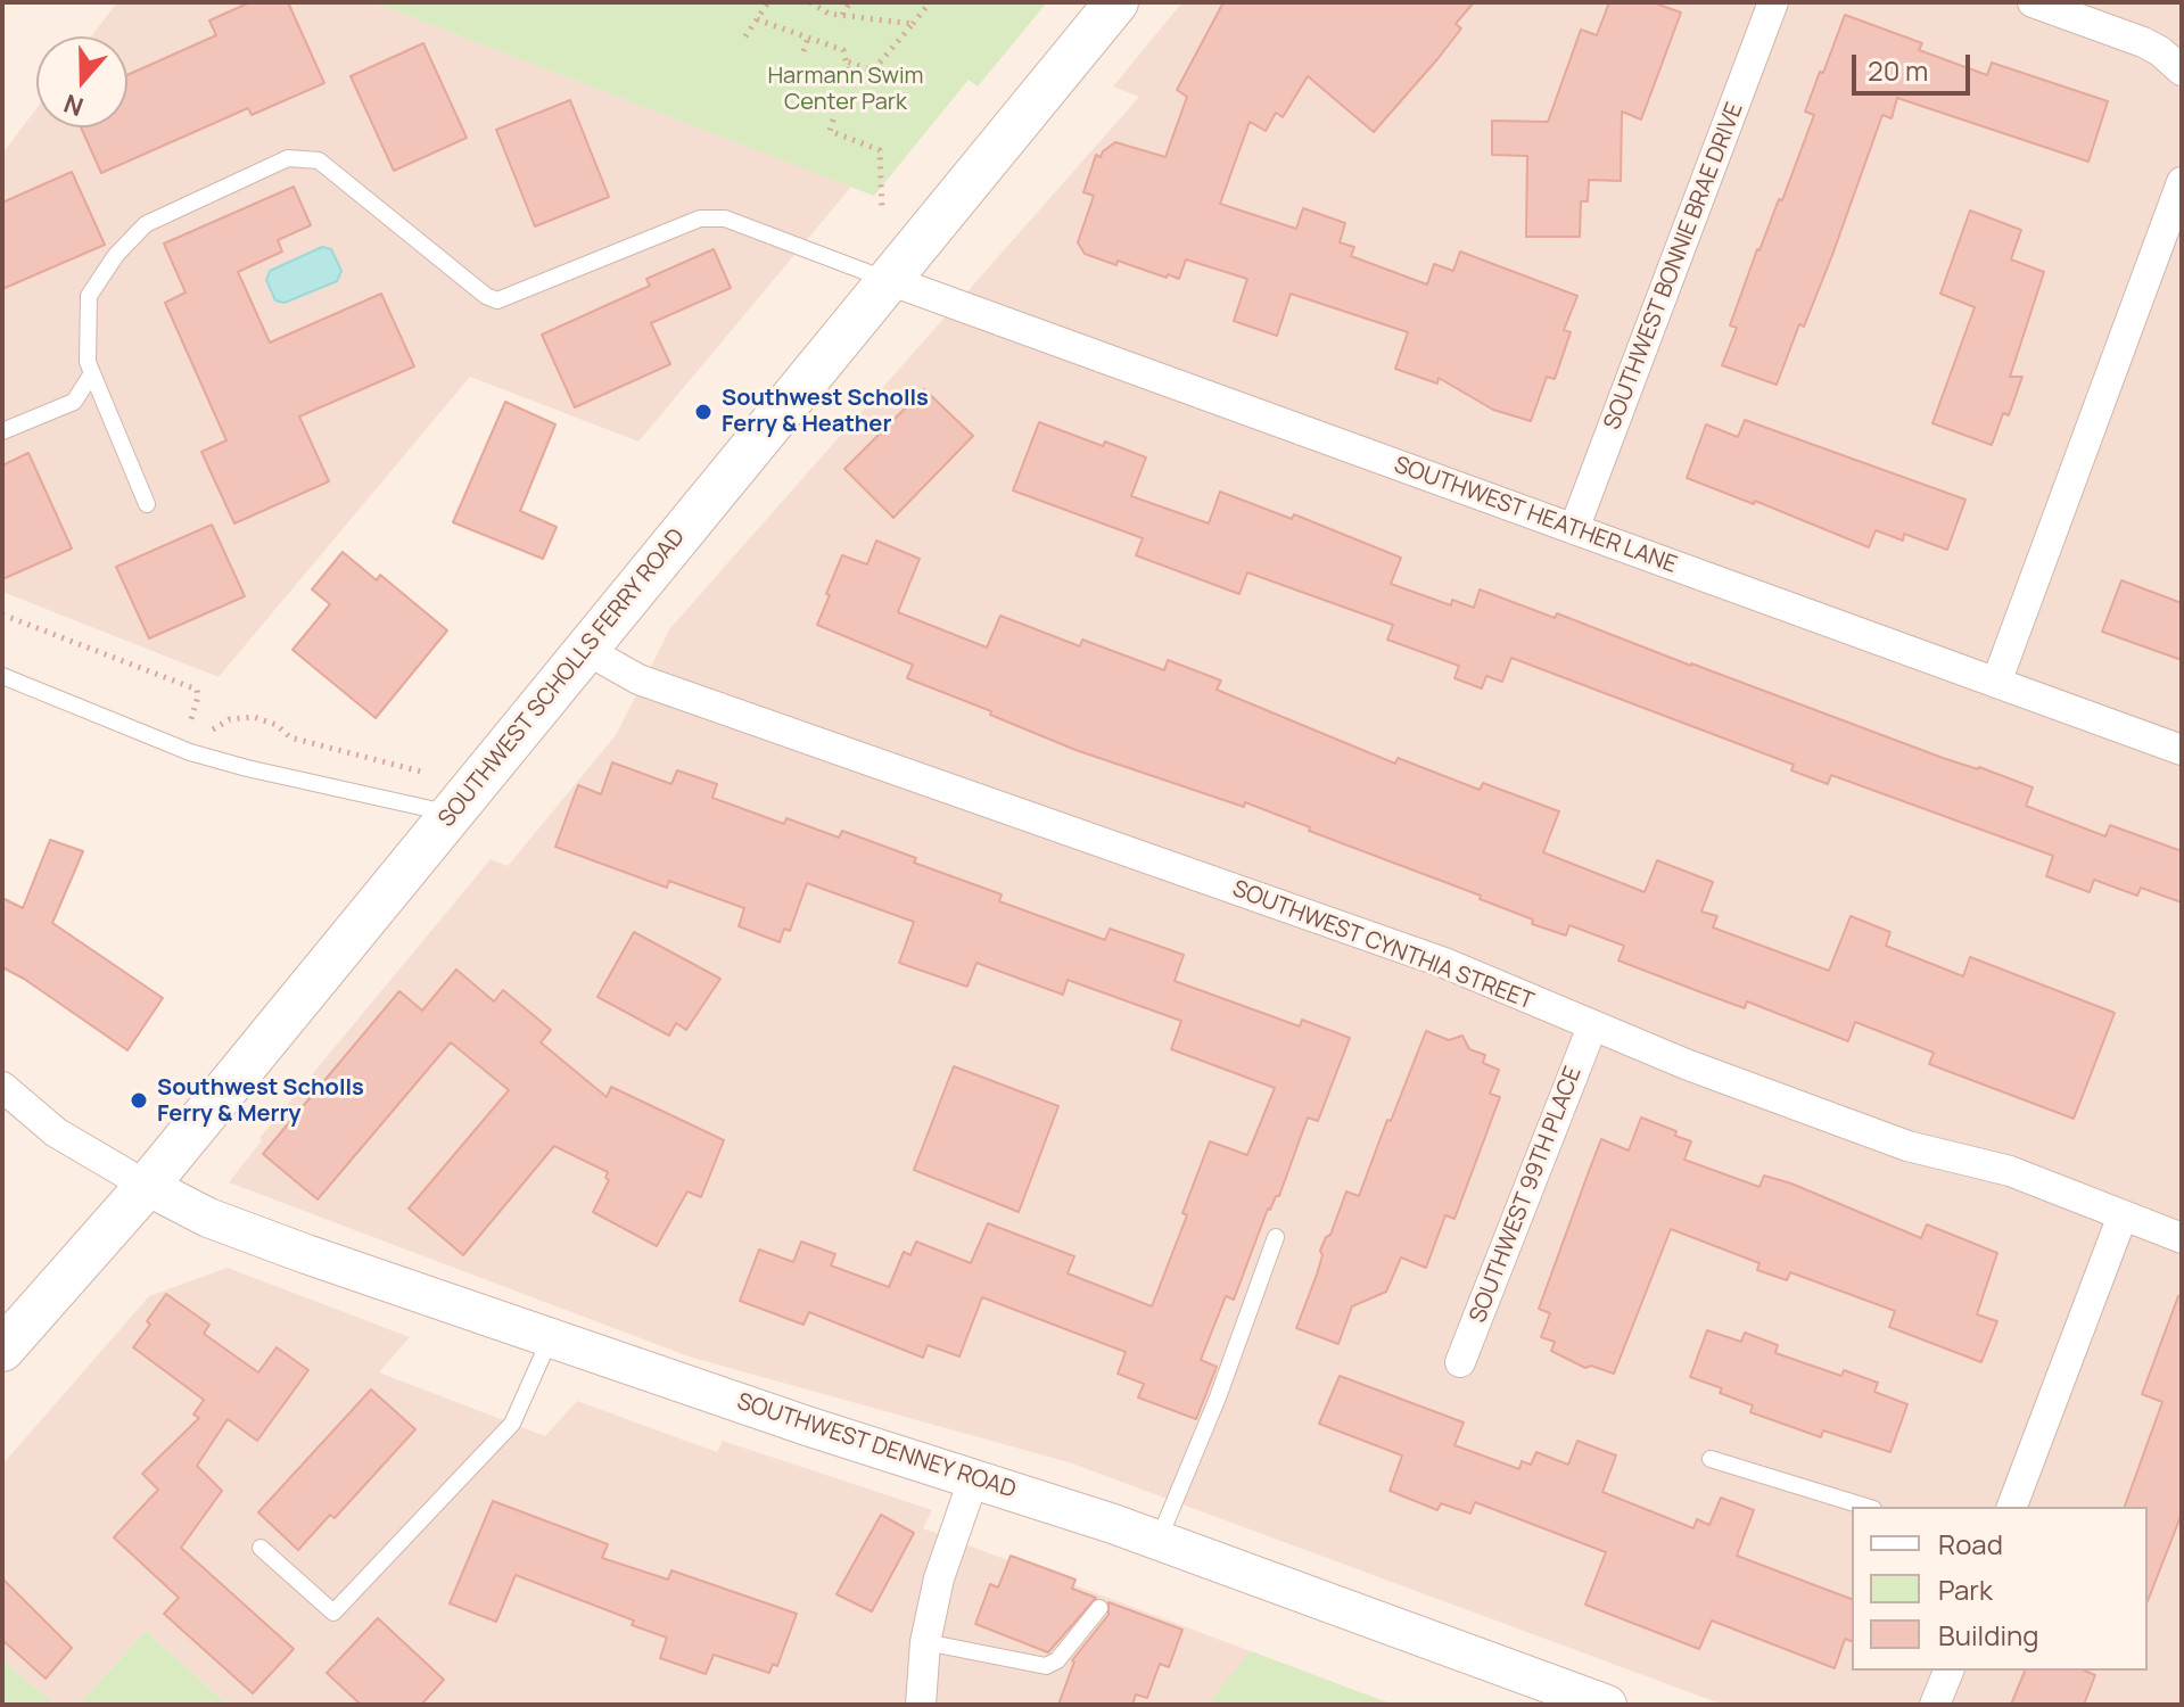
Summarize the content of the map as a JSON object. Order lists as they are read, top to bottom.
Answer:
{
  "streets": {
    "main road": ["SOUTHWEST SCHOLLS FERRY ROAD"],
    "street": [
      "SOUTHWEST BONNIE BRAE DRIVE",
      "SOUTHWEST HEATHER LANE",
      "SOUTHWEST CYNTHIA STREET",
      "SOUTHWEST 99TH PLACE",
      "SOUTHWEST DENNEY ROAD"
    ]
  },
  "crossings": [
    ["SOUTHWEST BONNIE BRAE DRIVE", "SOUTHWEST HEATHER LANE"],
    ["SOUTHWEST HEATHER LANE", "SOUTHWEST SCHOLLS FERRY ROAD"],
    ["SOUTHWEST SCHOLLS FERRY ROAD", "SOUTHWEST CYNTHIA STREET"],
    ["SOUTHWEST SCHOLLS FERRY ROAD", "SOUTHWEST DENNEY ROAD"],
    ["SOUTHWEST CYNTHIA STREET", "SOUTHWEST 99TH PLACE"]
  ],
  "parks": ["Harmann Swim Center Park"],
  "places": ["Southwest Scholls Ferry & Heather", "Southwest Scholls Ferry & Merry"],
  "legend": ["Road", "Park", "Building"],
  "scale_bar": "20 m",
  "north": "bottom"
}
